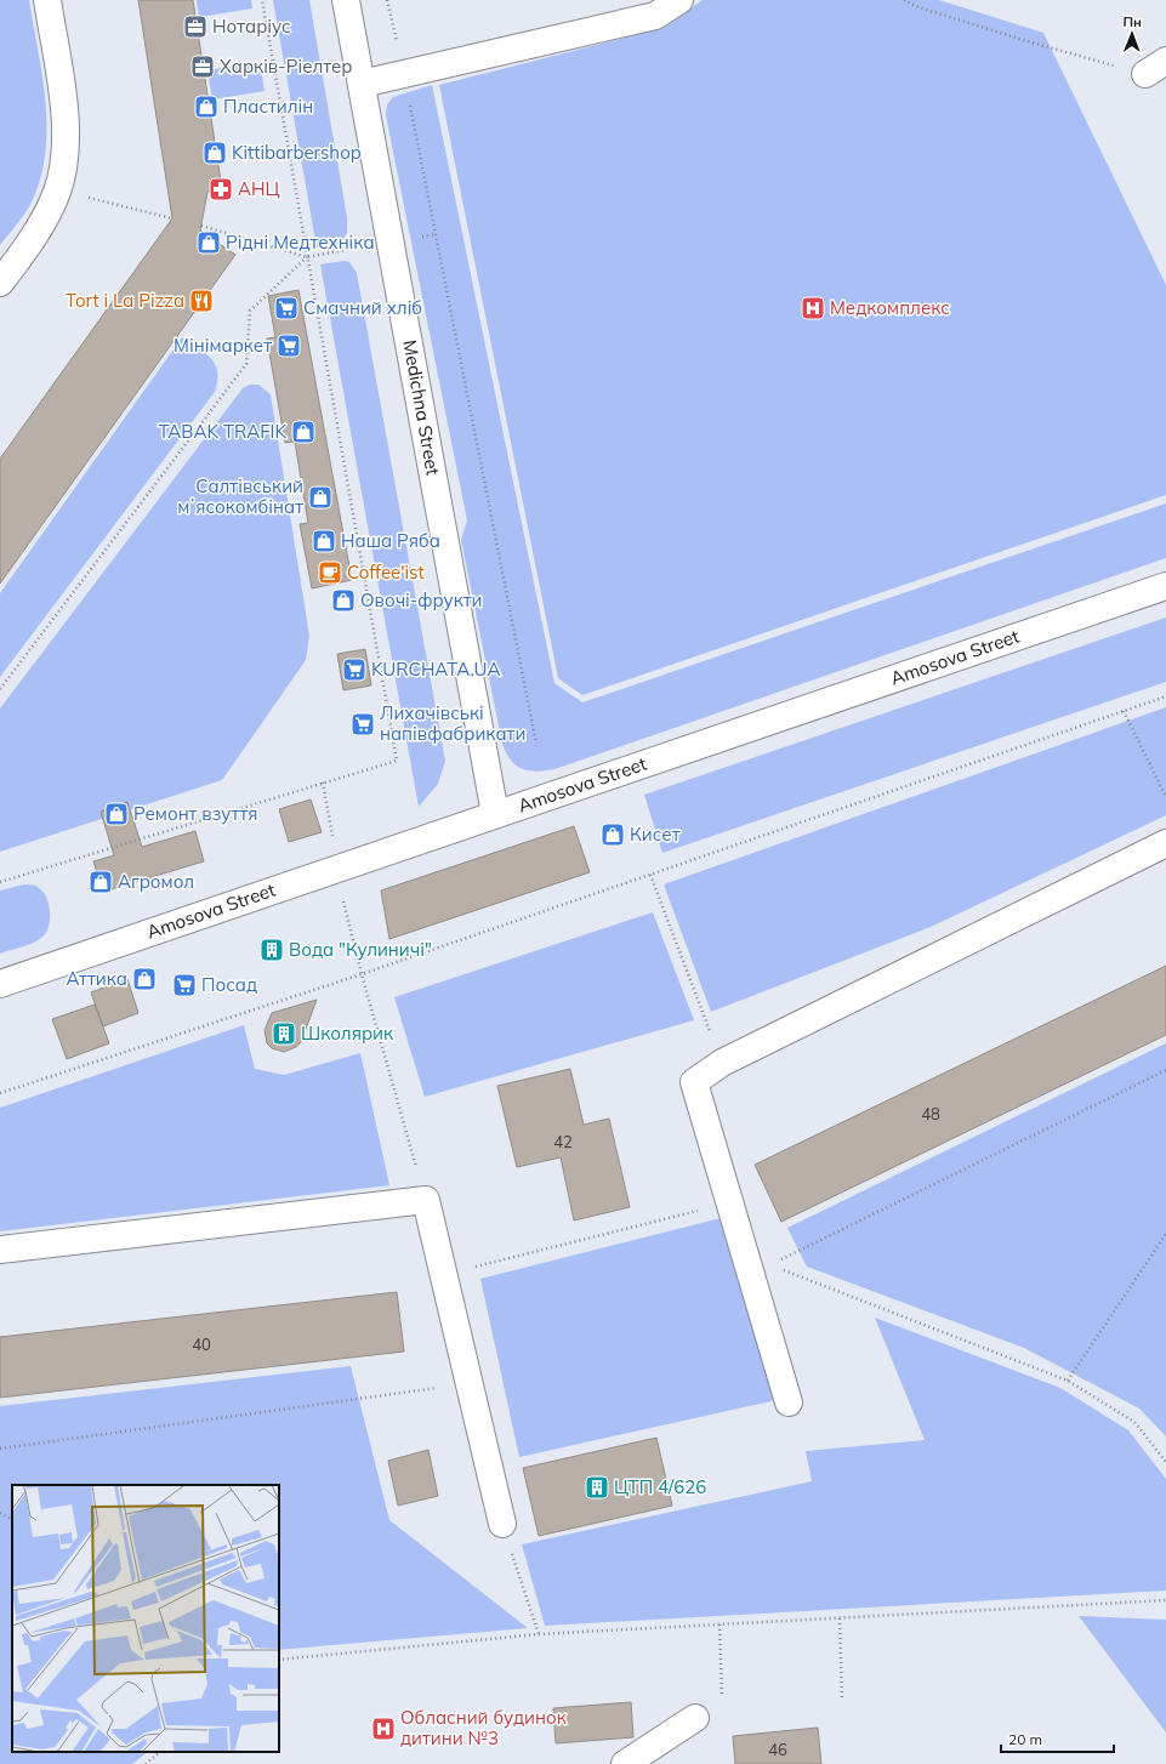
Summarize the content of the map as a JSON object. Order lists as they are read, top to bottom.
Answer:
{
  "streets": {
    "street": ["Medichna Street", "Amosova Street"]
  },
  "crossings": [
    ["Medichna Street", "Amosova Street"]
  ],
  "places": {
    "office": ["Нотаріус", "Харків-Ріелтер"],
    "shop": [
      "Пластилін",
      "Kittibarbershop",
      "Рідні Медтехніка",
      "TABAK TRAFIK",
      "Салтівський мʼясокомбінат",
      "Наша Ряба",
      "Овочі-фрукти",
      "Ремонт взуття",
      "Кисет",
      "Агромол",
      "Аттика"
    ],
    "pharmacy": ["АНЦ"],
    "restaurant": ["Tort i La Pizza"],
    "supermarket": [
      "Смачний хліб",
      "Мінімаркет",
      "KURCHATA.UA",
      "Лихачівські напівфабрикати",
      "Посад"
    ],
    "hospital": ["Медкомплекс", "Обласний будинок дитини №3"],
    "cafe": ["Coffee'ist"],
    "building": ["Вода \"Кулиничі\"", "Школярик", "ЦТП 4/626"]
  },
  "house_numbers": [
    "48",
    "42",
    "40",
    "46"
  ],
  "scale_bar": "20 m",
  "north": "top"
}
